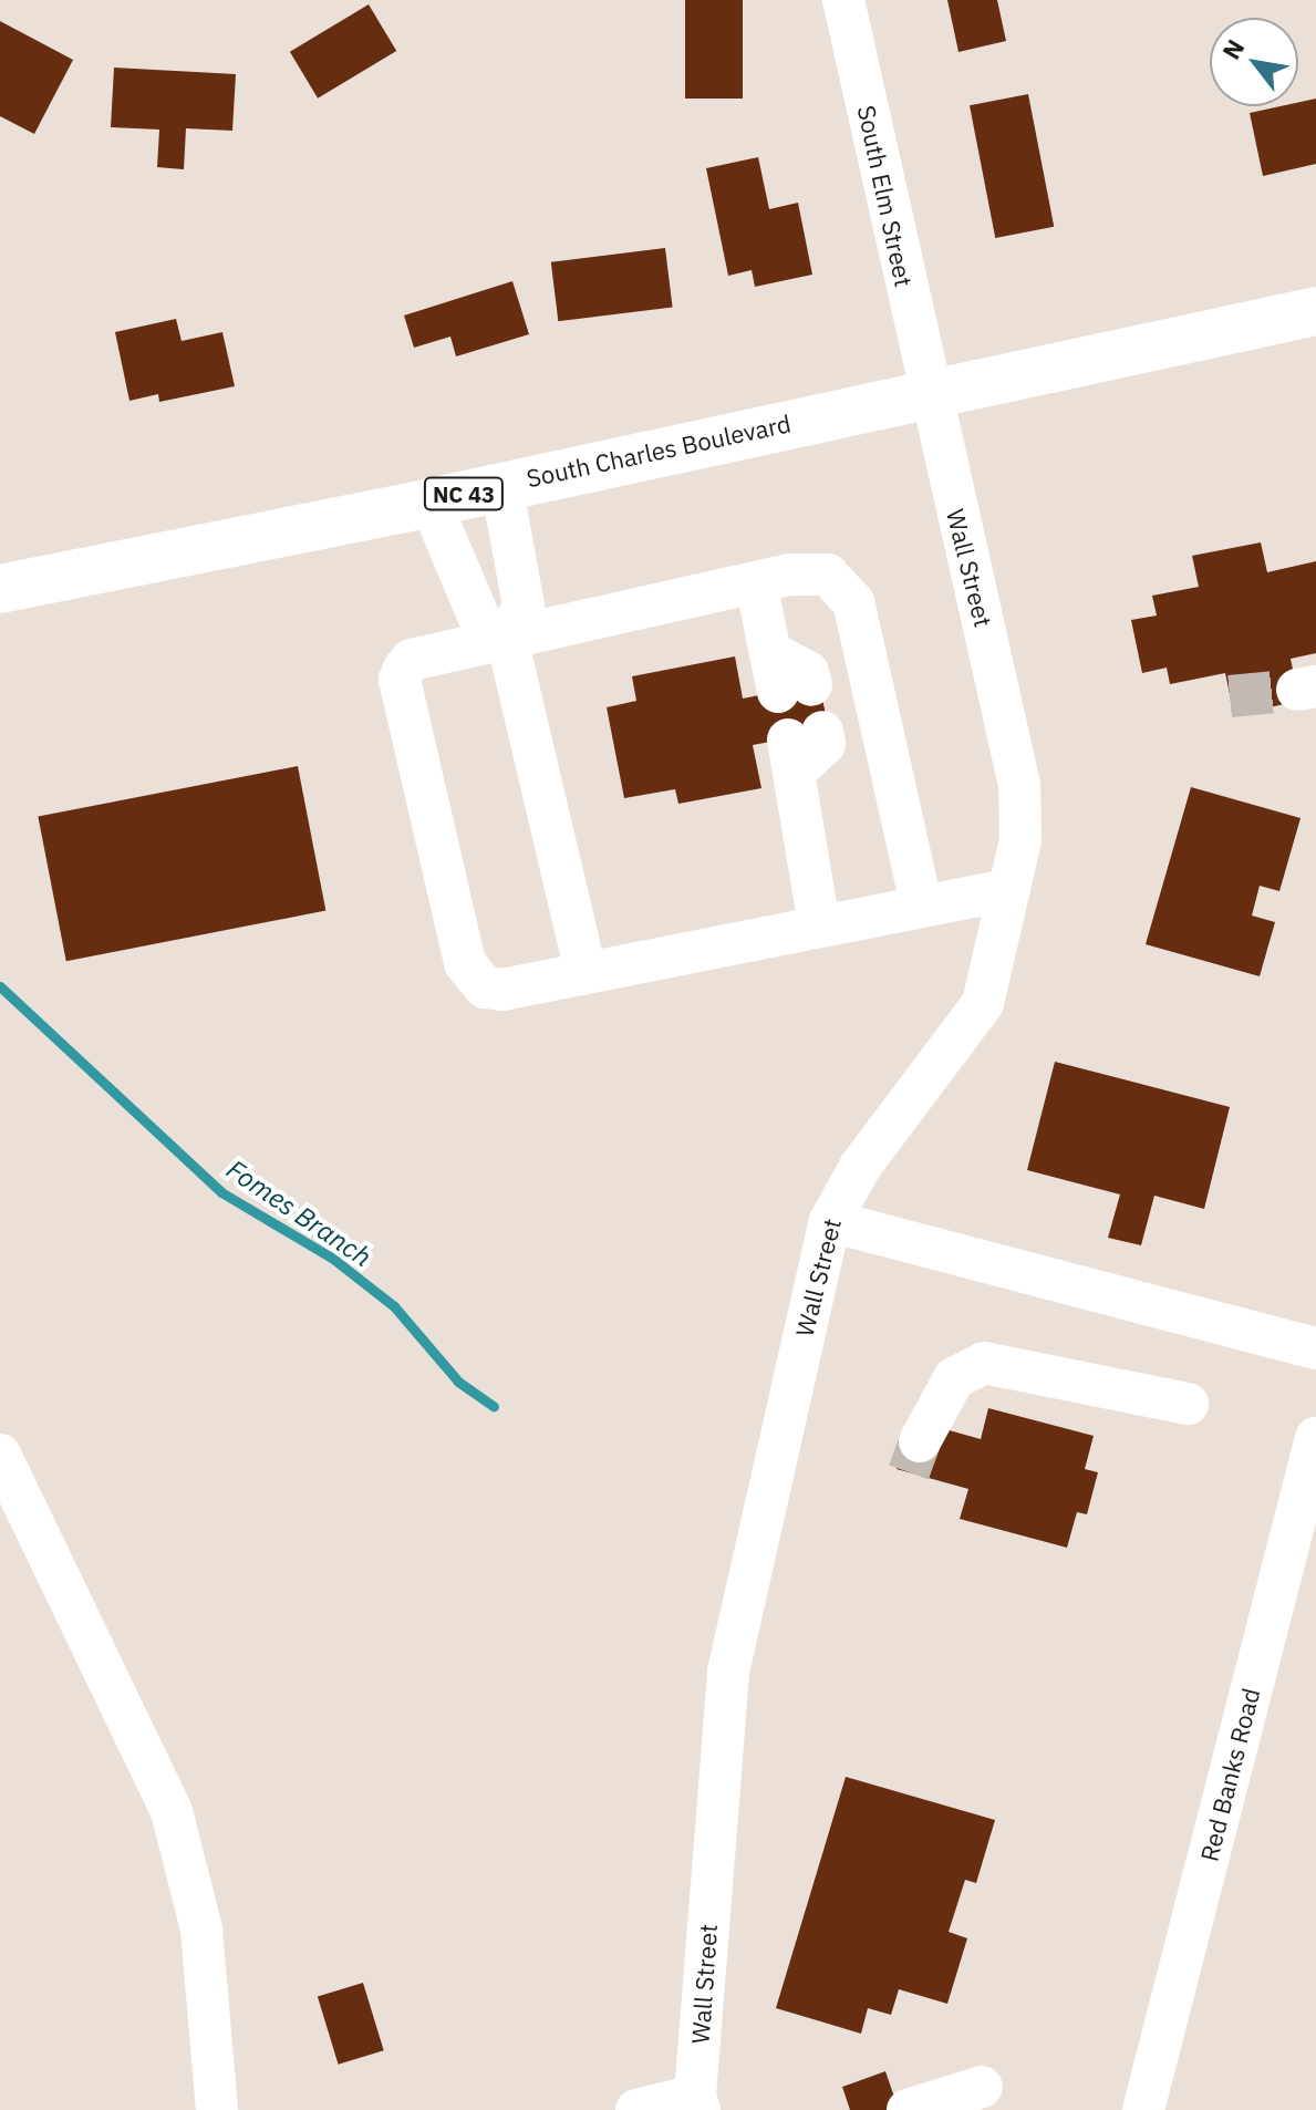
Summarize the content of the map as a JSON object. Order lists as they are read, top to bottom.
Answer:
{
  "streets": {
    "main road": ["South Charles Boulevard", "NC 43"],
    "street": ["South Elm Street", "Wall Street", "Red Banks Road"]
  },
  "crossings": [
    ["South Elm Street", "South Charles Boulevard"],
    ["South Elm Street", "Wall Street"],
    ["South Charles Boulevard", "Wall Street"]
  ],
  "water": ["Fomes Branch"],
  "north": "top left"
}
